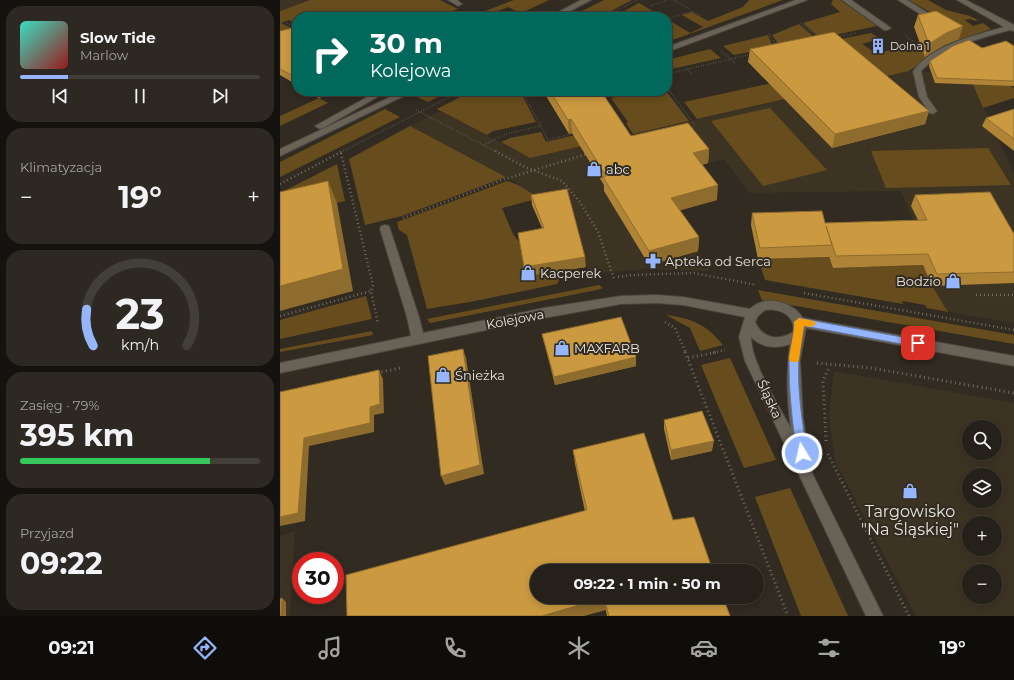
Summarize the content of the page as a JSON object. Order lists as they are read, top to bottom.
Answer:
{
  "streets": {
    "street": ["Kolejowa", "Śląska"]
  },
  "crossings": [
    ["Kolejowa", "Śląska"]
  ],
  "places": {
    "building": ["Dolna 1"],
    "shop": [
      "abc",
      "Kacperek",
      "Bodzio",
      "MAXFARB",
      "Śnieżka",
      "Targowisko \"Na Śląskiej\""
    ],
    "pharmacy": ["Apteka od Serca"]
  },
  "page": {
    "turn": ["30 m", "Kolejowa"],
    "song": ["Slow Tide", "Marlow"],
    "tile": [
      "Klimatyzacja",
      ["Zasięg · 79%", "395 km"],
      ["Przyjazd", "09:22"]
    ],
    "heat": ["−", "19°", "+"],
    "map_buttons": ["+", "−"],
    "limit": "30",
    "trip": "09:22 · 1 min · 50 m",
    "tabs": ["09:21", "19°"],
    "gauge": ["23", "km/h"]
  }
}
